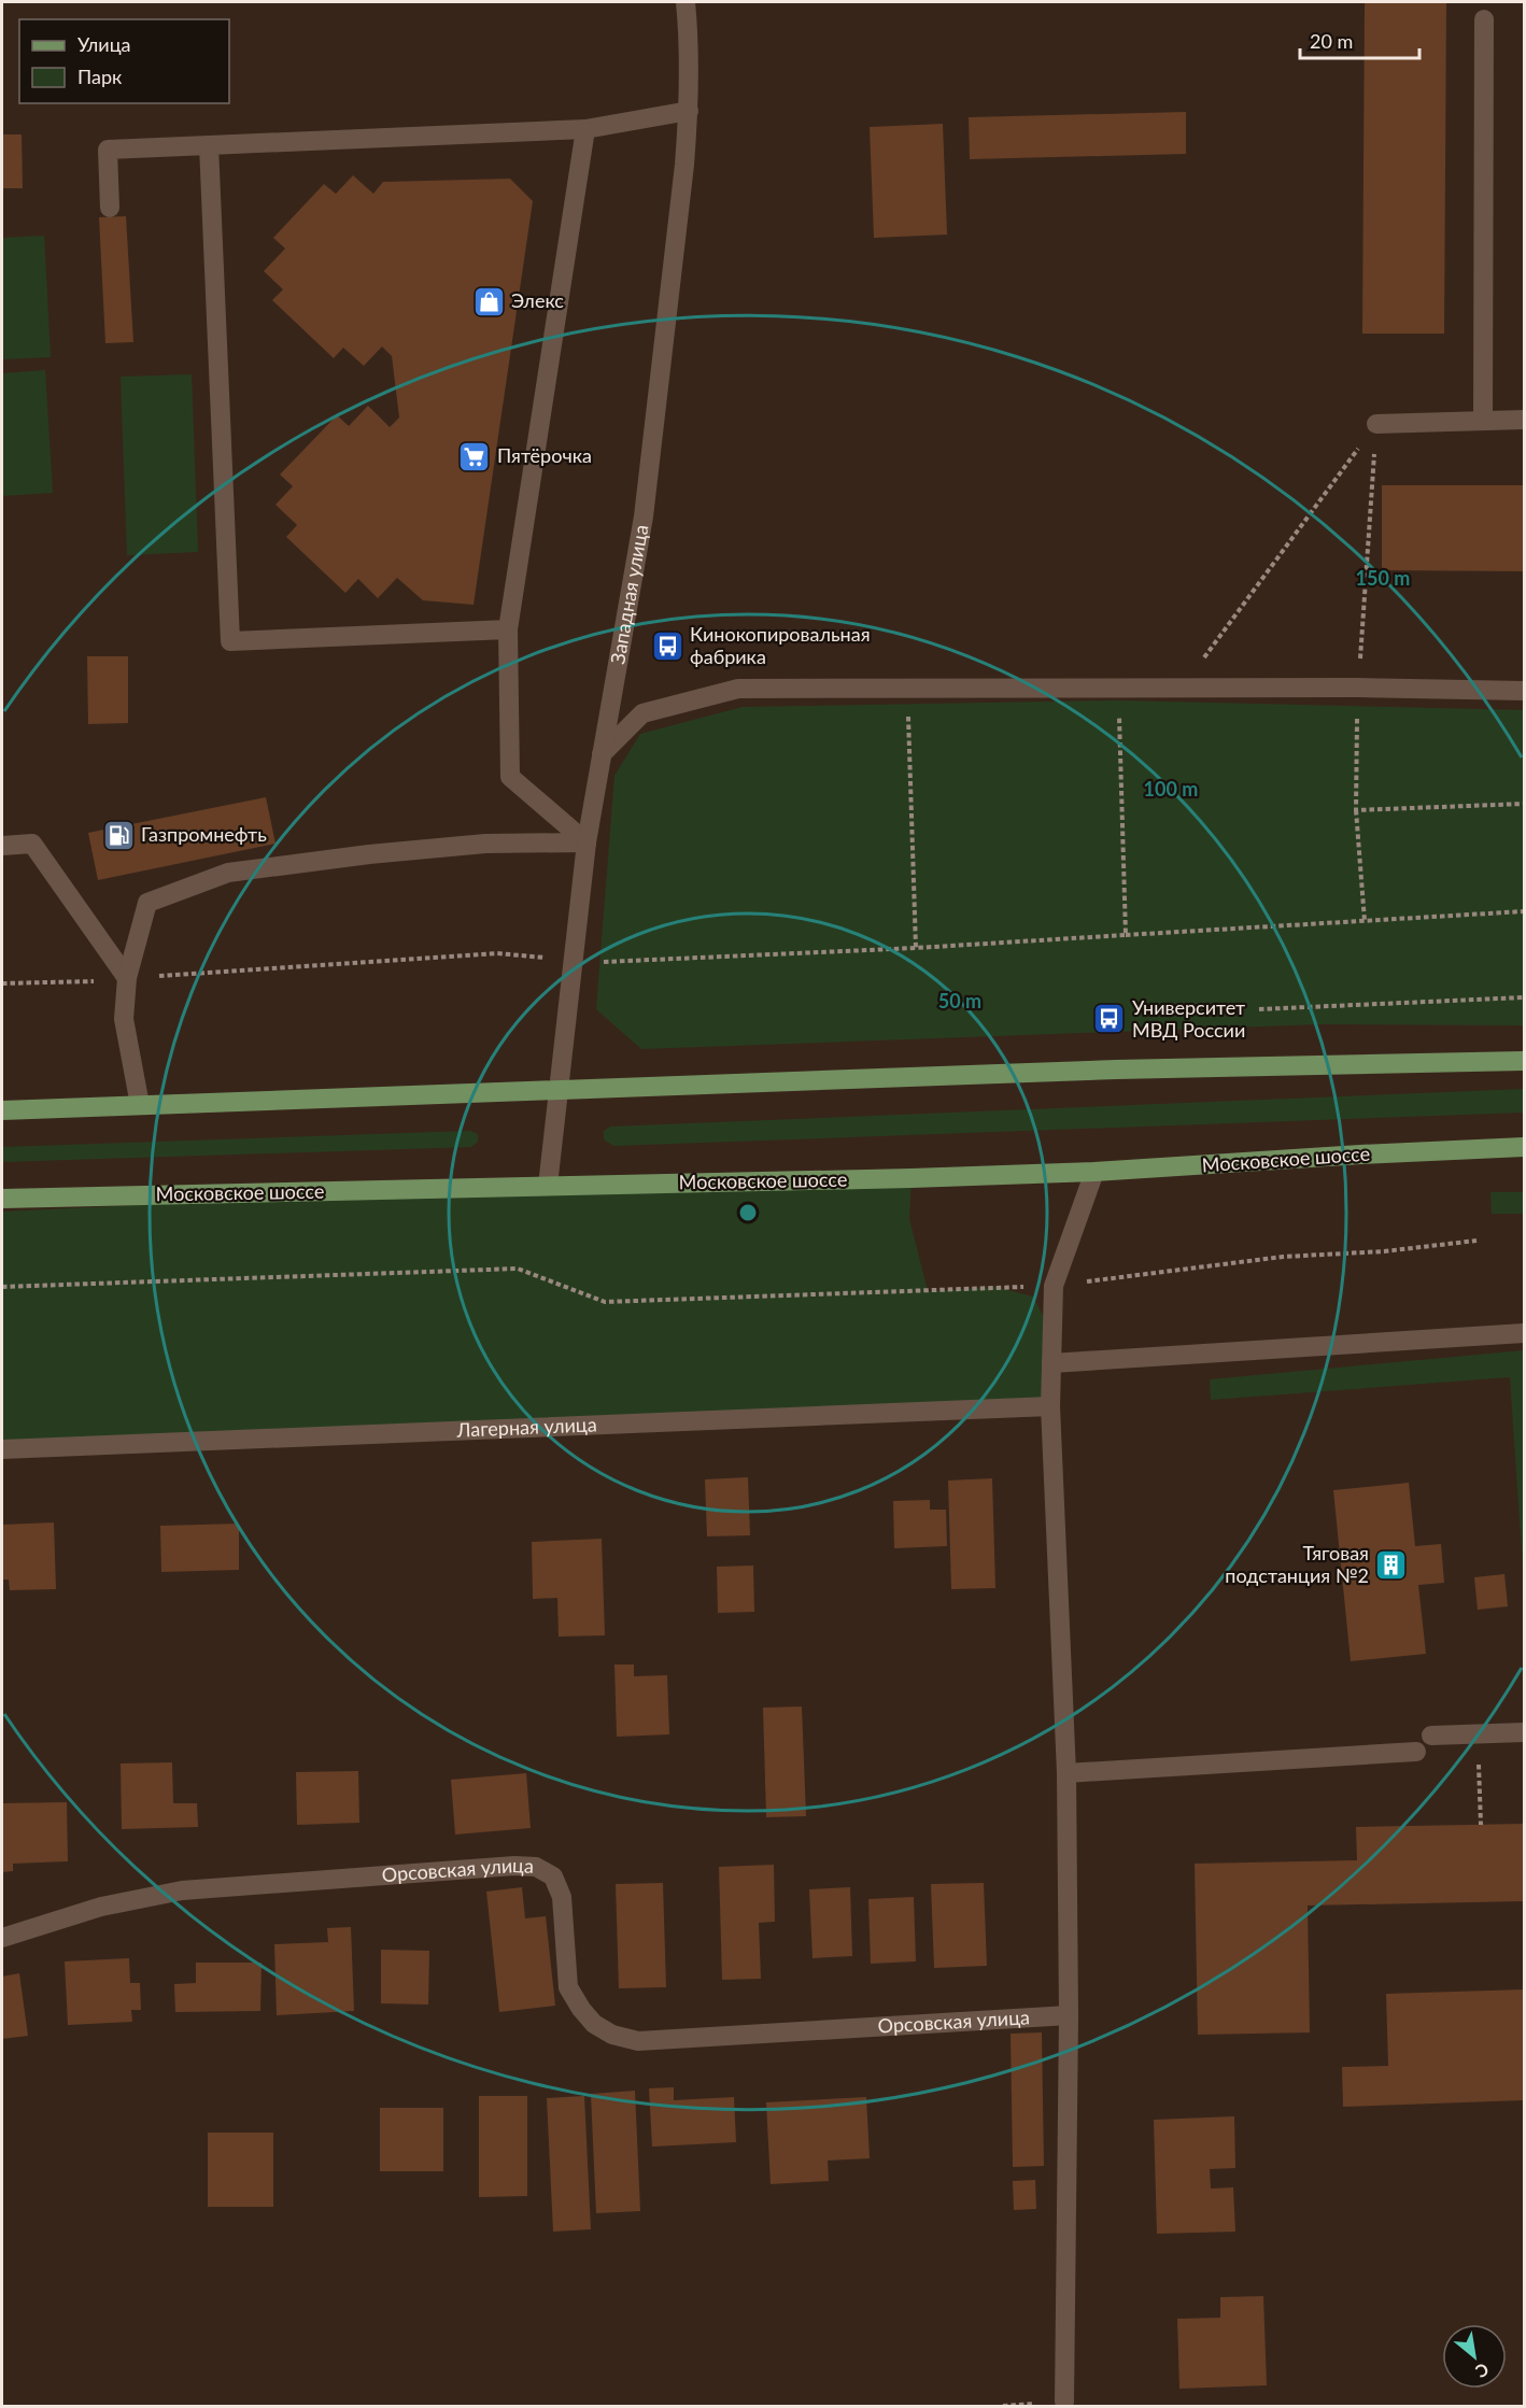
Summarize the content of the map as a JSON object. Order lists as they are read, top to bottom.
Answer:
{
  "streets": {
    "main road": ["Московское шоссе"],
    "street": ["Западная улица", "Лагерная улица", "Орсовская улица"]
  },
  "crossings": [
    ["Западная улица", "Московское шоссе"]
  ],
  "places": {
    "shop": ["Элекс"],
    "supermarket": ["Пятёрочка"],
    "bus stop": ["Кинокопировальная фабрика", "Университет МВД России"],
    "fuel station": ["Газпромнефть"],
    "building": ["Тяговая подстанция №2"]
  },
  "legend": ["Улица", "Парк"],
  "scale_bar": "20 m",
  "north": "bottom right",
  "rings": ["150 m", "100 m", "50 m"]
}
